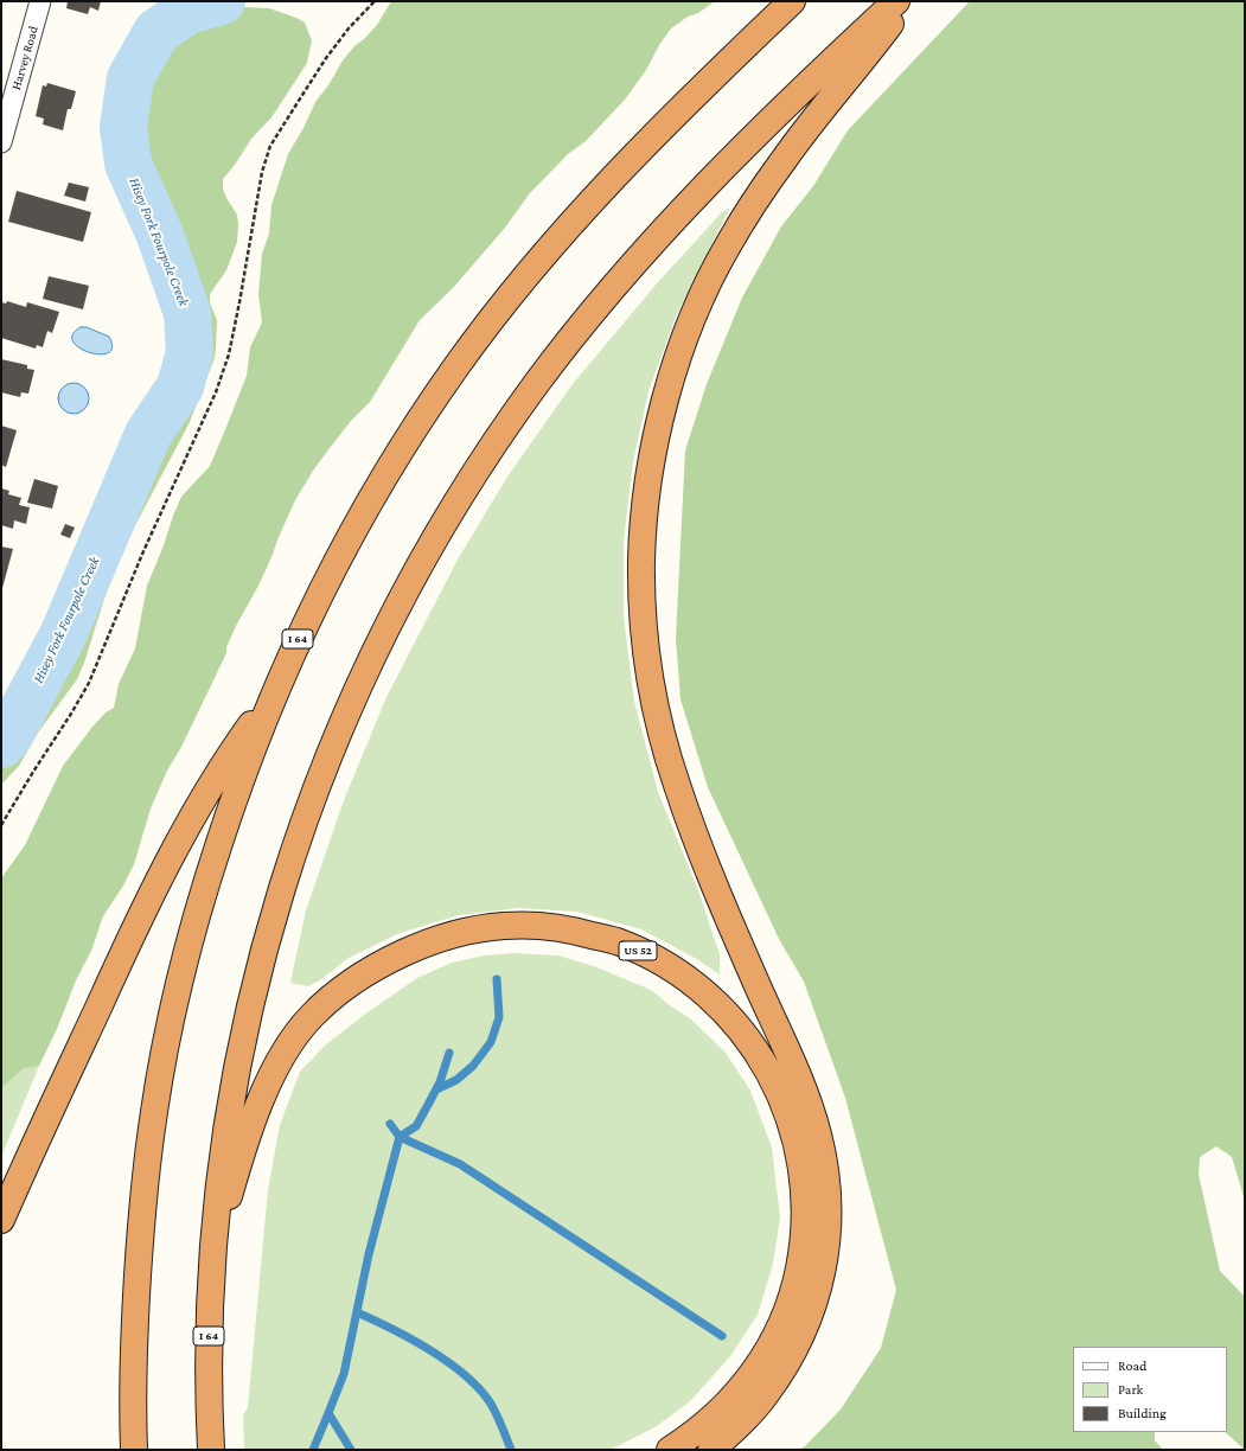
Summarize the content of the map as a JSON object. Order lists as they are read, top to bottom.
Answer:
{
  "streets": {
    "highway": ["I 64", "US 52"],
    "street": ["Harvey Road"]
  },
  "crossings": [
    ["I 64", "US 52"]
  ],
  "water": ["Hisey Fork Fourpole Creek"],
  "legend": ["Road", "Park", "Building"]
}
